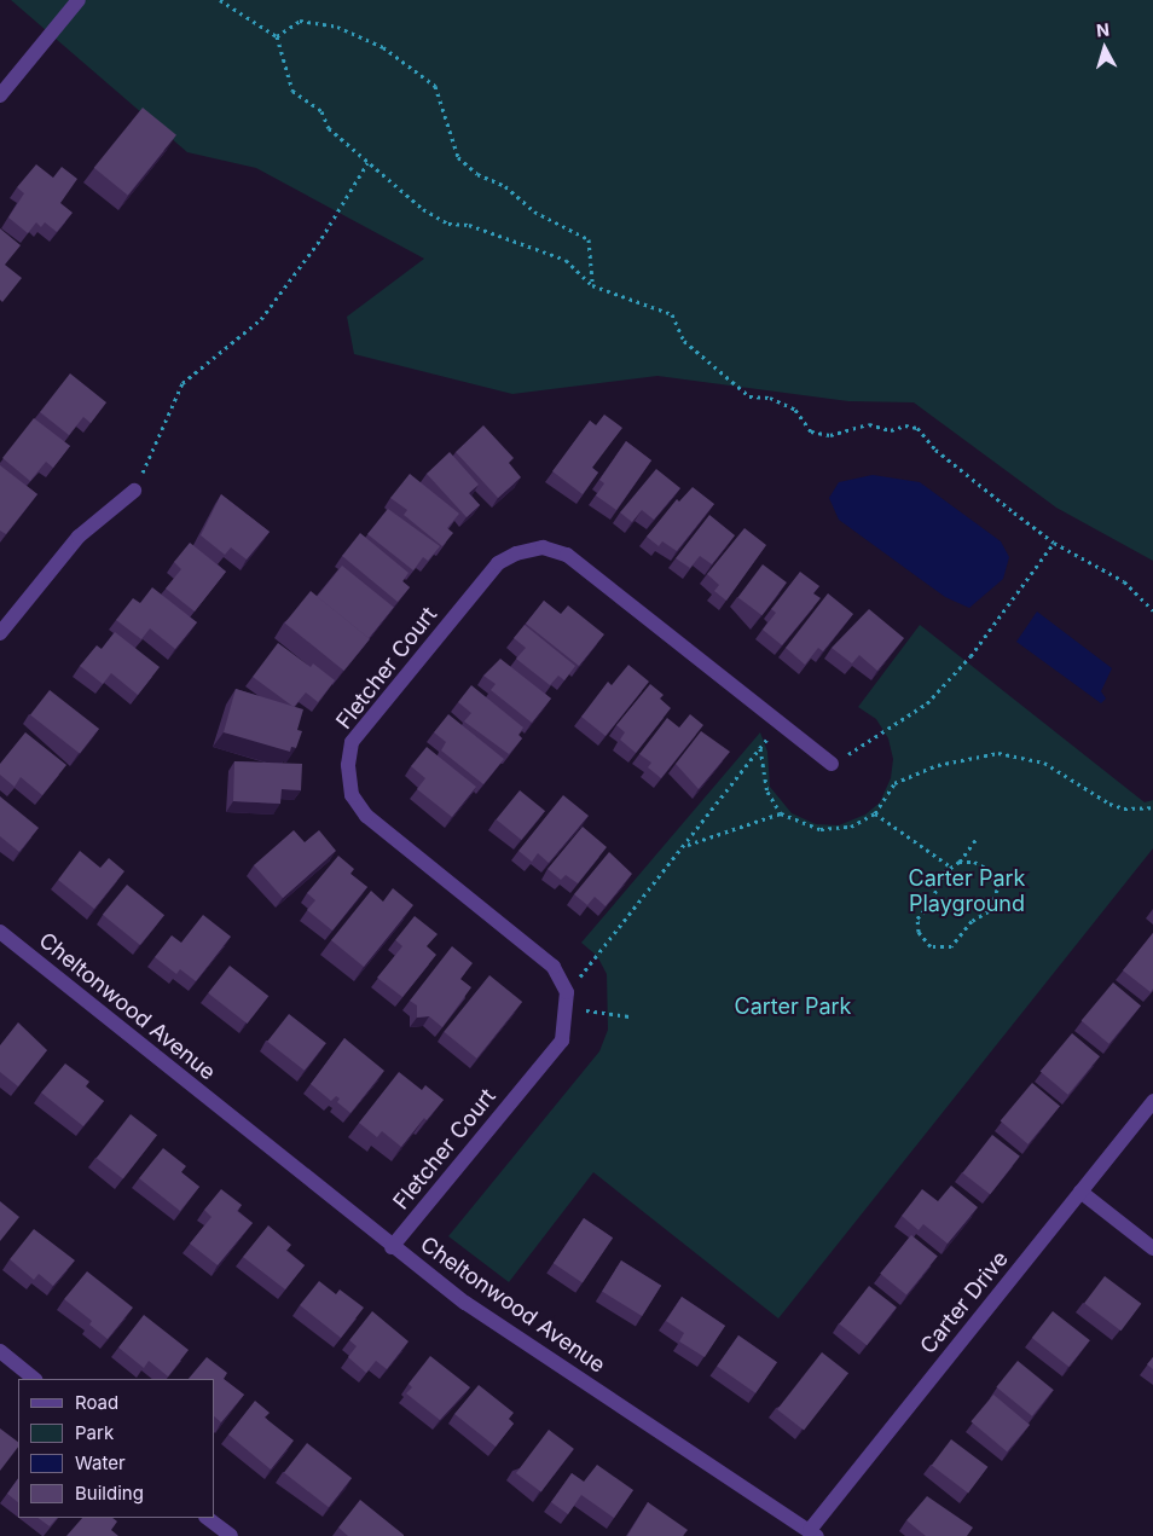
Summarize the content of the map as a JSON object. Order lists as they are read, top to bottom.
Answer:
{
  "streets": {
    "street": ["Fletcher Court", "Cheltonwood Avenue", "Carter Drive"]
  },
  "crossings": [
    ["Fletcher Court", "Cheltonwood Avenue"],
    ["Cheltonwood Avenue", "Carter Drive"]
  ],
  "parks": ["Carter Park Playground", "Carter Park"],
  "legend": [
    "Road",
    "Park",
    "Water",
    "Building"
  ],
  "north": "top"
}
